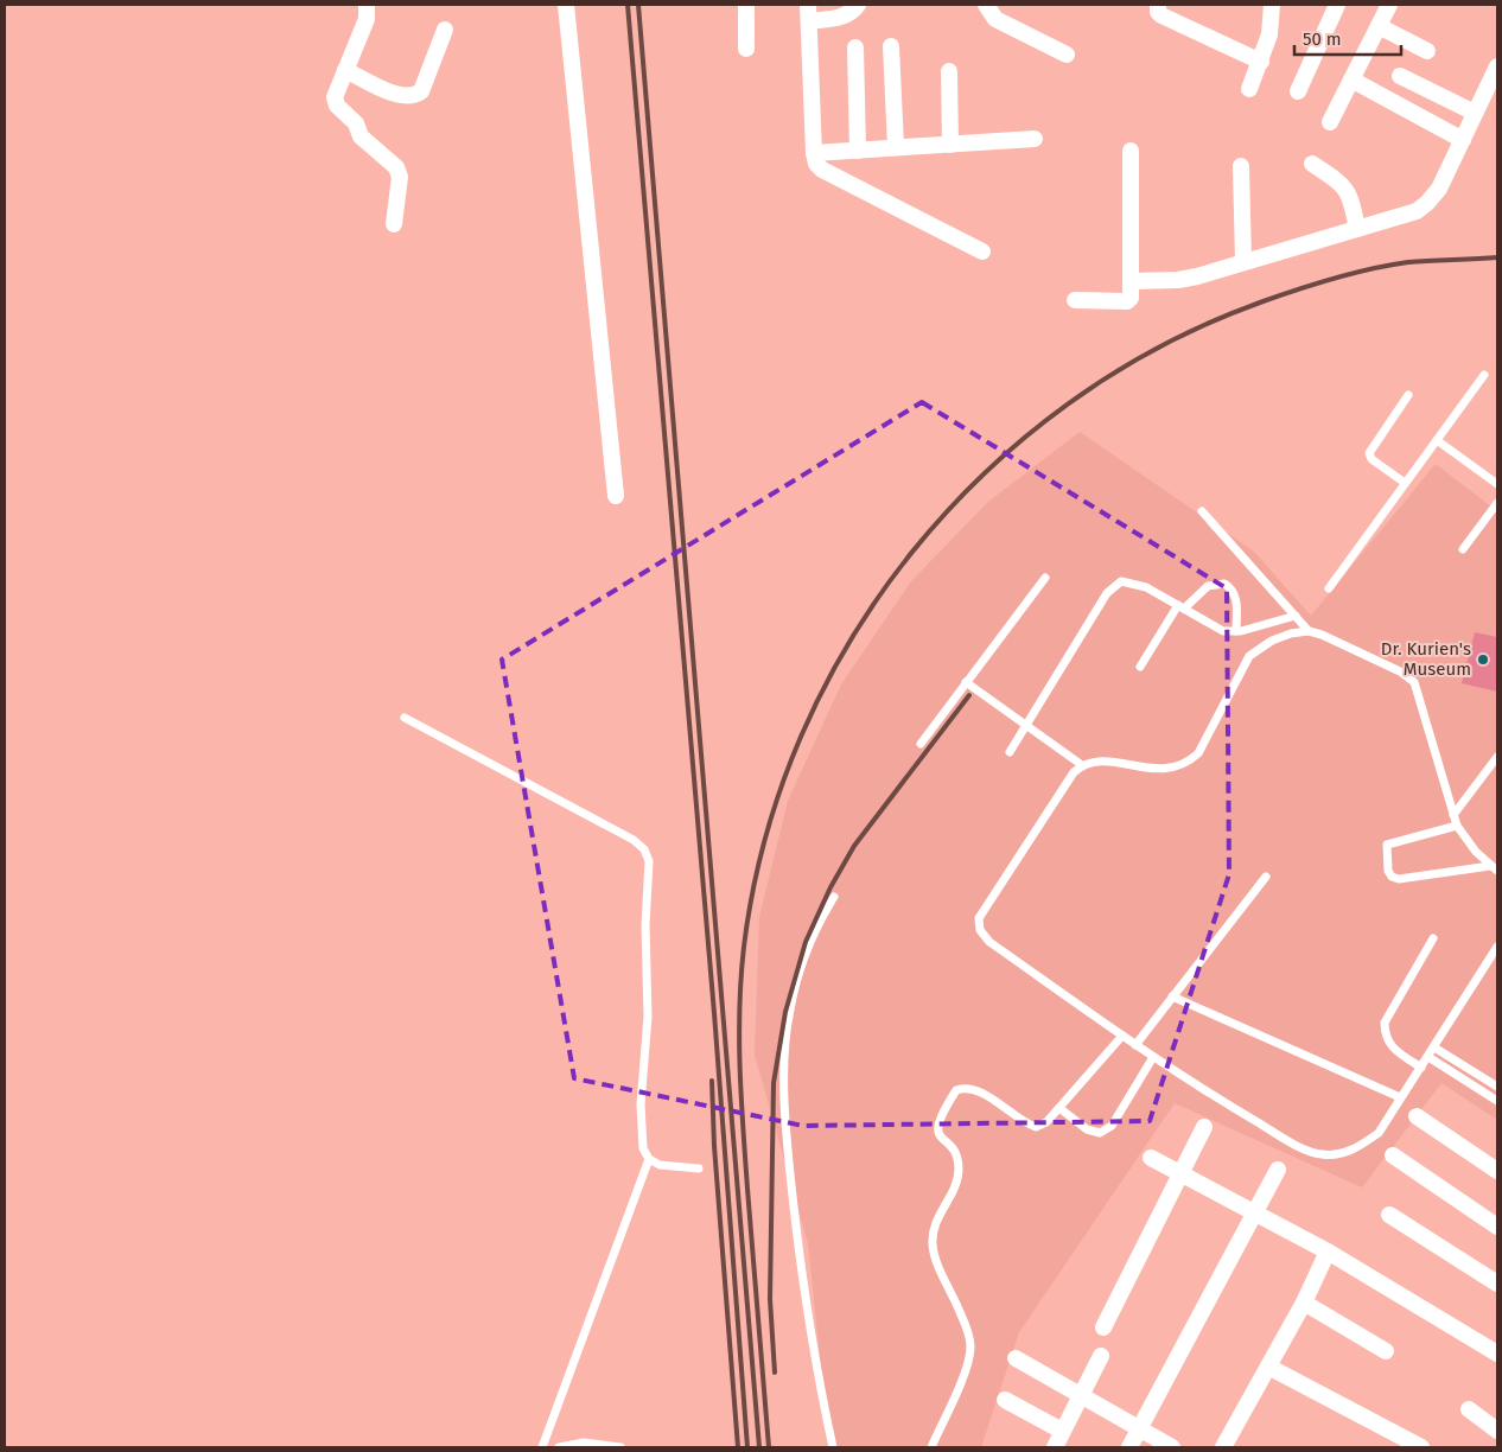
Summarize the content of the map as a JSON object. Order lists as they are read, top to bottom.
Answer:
{
  "places": ["Dr. Kurien's Museum"],
  "scale_bar": "50 m"
}
